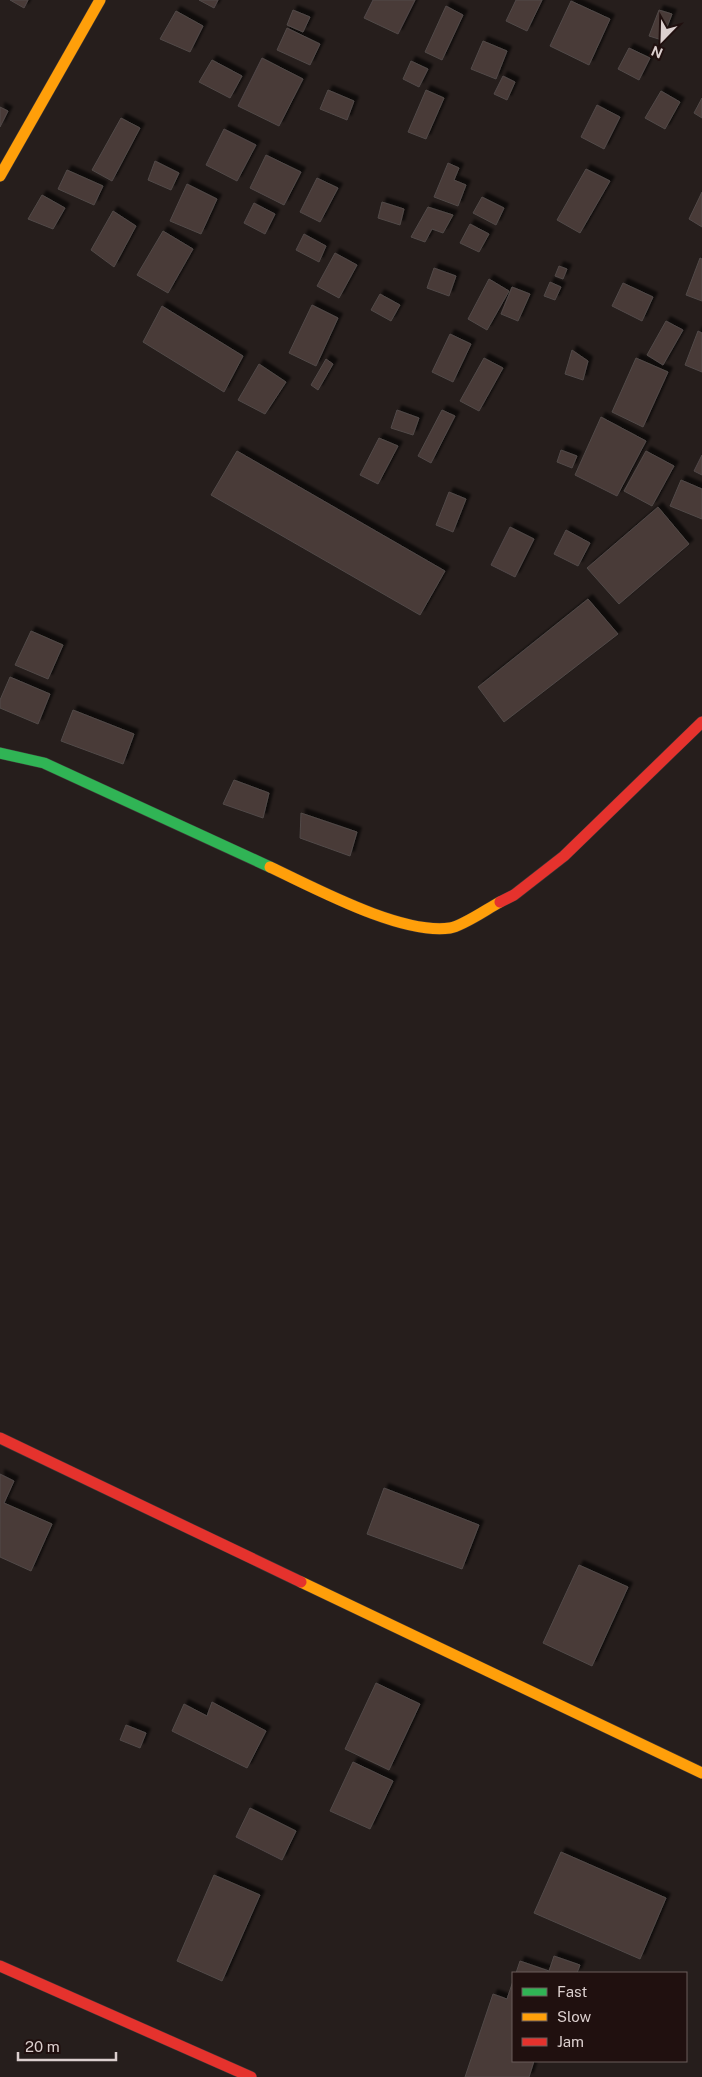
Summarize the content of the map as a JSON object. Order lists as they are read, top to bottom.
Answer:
{
  "legend": ["Fast", "Slow", "Jam"],
  "scale_bar": "20 m",
  "north": "bottom left"
}
